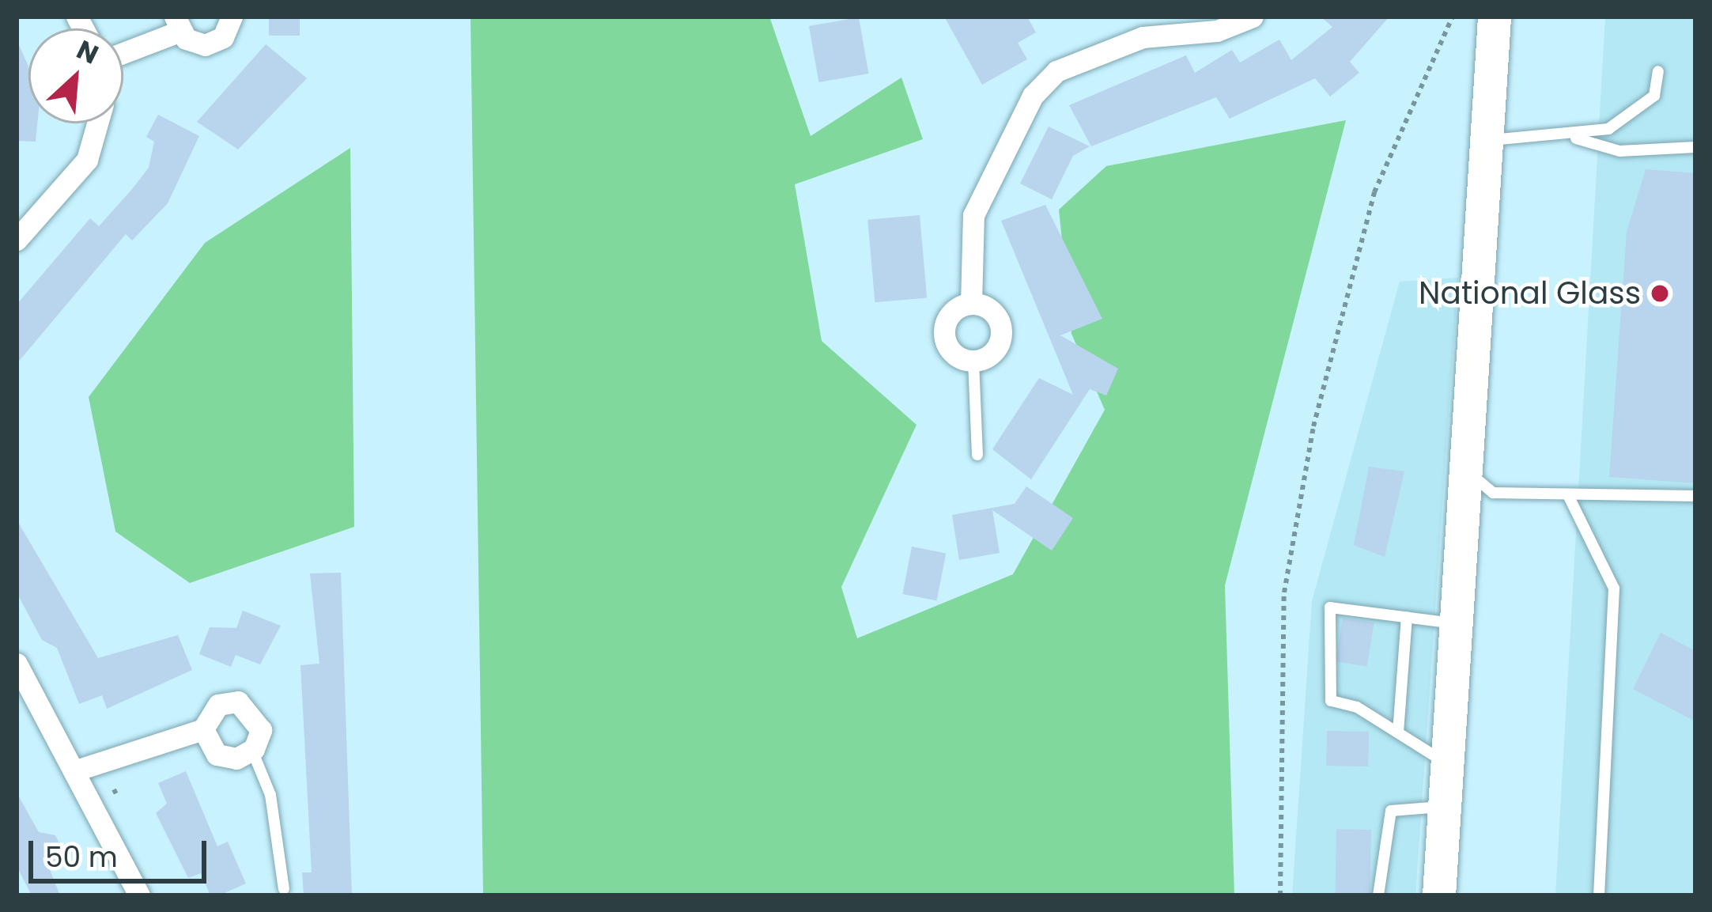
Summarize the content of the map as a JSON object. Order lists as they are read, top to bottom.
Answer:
{
  "places": ["National Glass"],
  "scale_bar": "50 m",
  "north": "top right"
}
